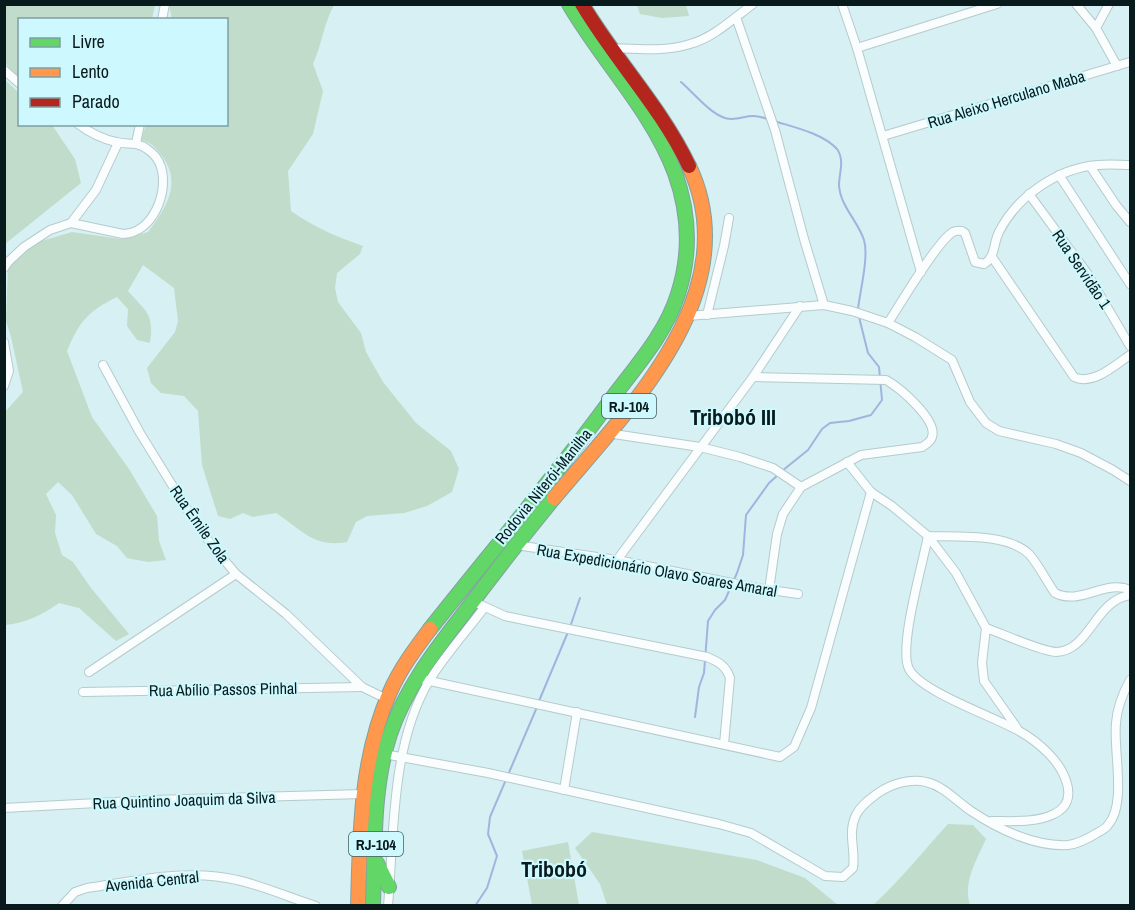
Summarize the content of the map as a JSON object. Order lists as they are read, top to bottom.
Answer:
{
  "streets": {
    "highway": ["RJ-104", "Rodovia Niterói-Manilha"],
    "street": [
      "Rua Aleixo Herculano Maba",
      "Rua Servidão 1",
      "Rua Êmile Zola",
      "Rua Expedicionário Olavo Soares Amaral",
      "Rua Abílio Passos Pinhal",
      "Rua Quintino Joaquim da Silva",
      "Avenida Central"
    ]
  },
  "crossings": [
    ["Rodovia Niterói-Manilha", "Rua Êmile Zola"],
    ["Rodovia Niterói-Manilha", "Rua Expedicionário Olavo Soares Amaral"],
    ["Rodovia Niterói-Manilha", "Rua Quintino Joaquim da Silva"],
    ["Rua Êmile Zola", "Rua Abílio Passos Pinhal"]
  ],
  "districts": ["Tribobó III", "Tribobó"],
  "legend": ["Livre", "Lento", "Parado"]
}
